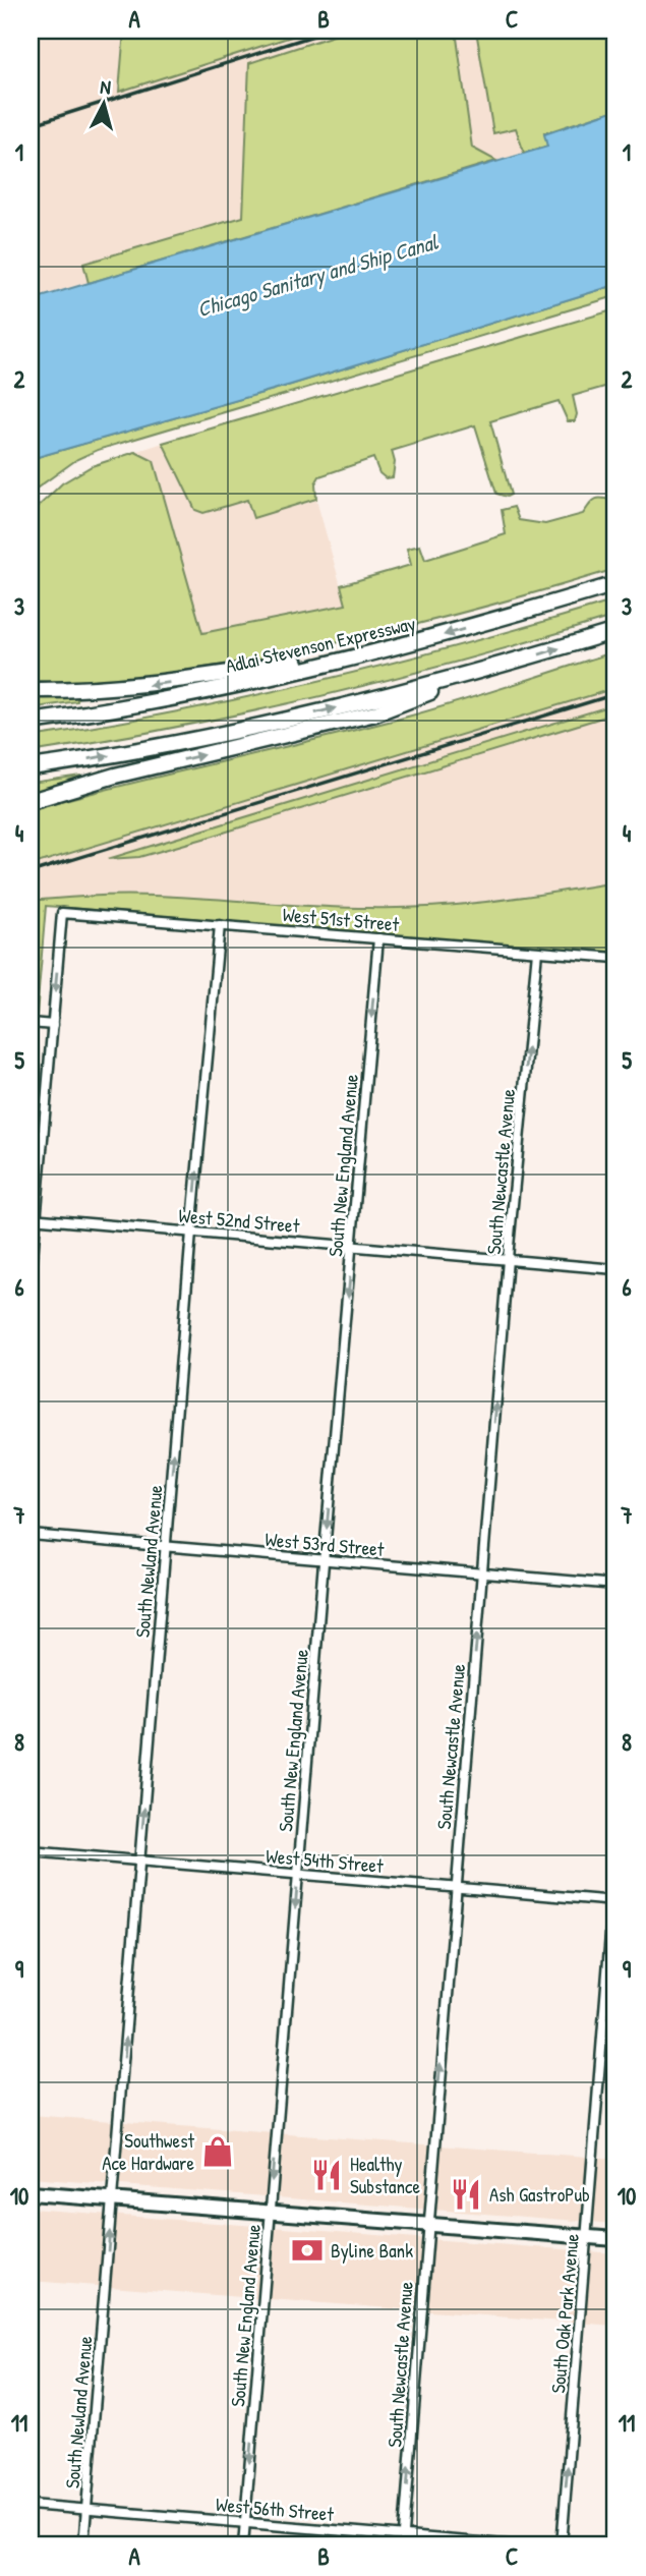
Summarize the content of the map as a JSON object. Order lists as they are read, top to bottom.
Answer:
{
  "streets": {
    "highway": ["Adlai Stevenson Expressway"],
    "street": [
      "West 51st Street",
      "South New England Avenue",
      "South Newcastle Avenue",
      "West 52nd Street",
      "West 53rd Street",
      "South Newland Avenue",
      "West 54th Street",
      "South Oak Park Avenue",
      "West 56th Street"
    ]
  },
  "crossings": [
    ["West 51st Street", "South New England Avenue"],
    ["West 51st Street", "South Newcastle Avenue"],
    ["West 51st Street", "South Newland Avenue"],
    ["South New England Avenue", "West 52nd Street"],
    ["South New England Avenue", "West 53rd Street"],
    ["South New England Avenue", "West 54th Street"],
    ["South New England Avenue", "West 56th Street"],
    ["South Newcastle Avenue", "West 52nd Street"],
    ["South Newcastle Avenue", "West 53rd Street"],
    ["South Newcastle Avenue", "West 54th Street"],
    ["South Newcastle Avenue", "West 56th Street"],
    ["West 52nd Street", "South Newland Avenue"],
    ["West 53rd Street", "South Newland Avenue"],
    ["South Newland Avenue", "West 54th Street"],
    ["South Newland Avenue", "West 56th Street"],
    ["West 54th Street", "South Oak Park Avenue"]
  ],
  "one_way": [
    "South New England Avenue",
    "South Newcastle Avenue",
    "South Newland Avenue",
    "South Oak Park Avenue"
  ],
  "water": ["Chicago Sanitary and Ship Canal"],
  "places": {
    "shop": ["Southwest Ace Hardware"],
    "restaurant": ["Healthy Substance", "Ash GastroPub"],
    "bank": ["Byline Bank"]
  },
  "north": "top",
  "grid": {
    "columns": ["A", "B", "C"],
    "rows": [
      "1",
      "2",
      "3",
      "4",
      "5",
      "6",
      "7",
      "8",
      "9",
      "10",
      "11"
    ]
  }
}
